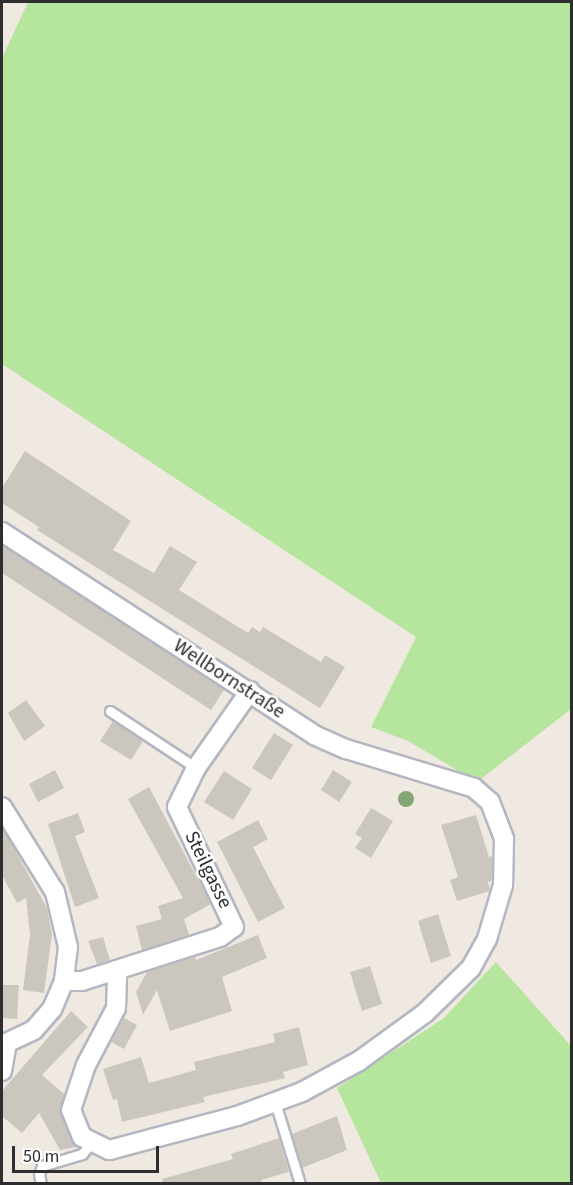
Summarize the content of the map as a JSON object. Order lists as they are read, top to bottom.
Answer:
{
  "streets": {
    "street": ["Wellbornstraße", "Steilgasse"]
  },
  "crossings": [
    ["Wellbornstraße", "Steilgasse"]
  ],
  "scale_bar": "50 m"
}
